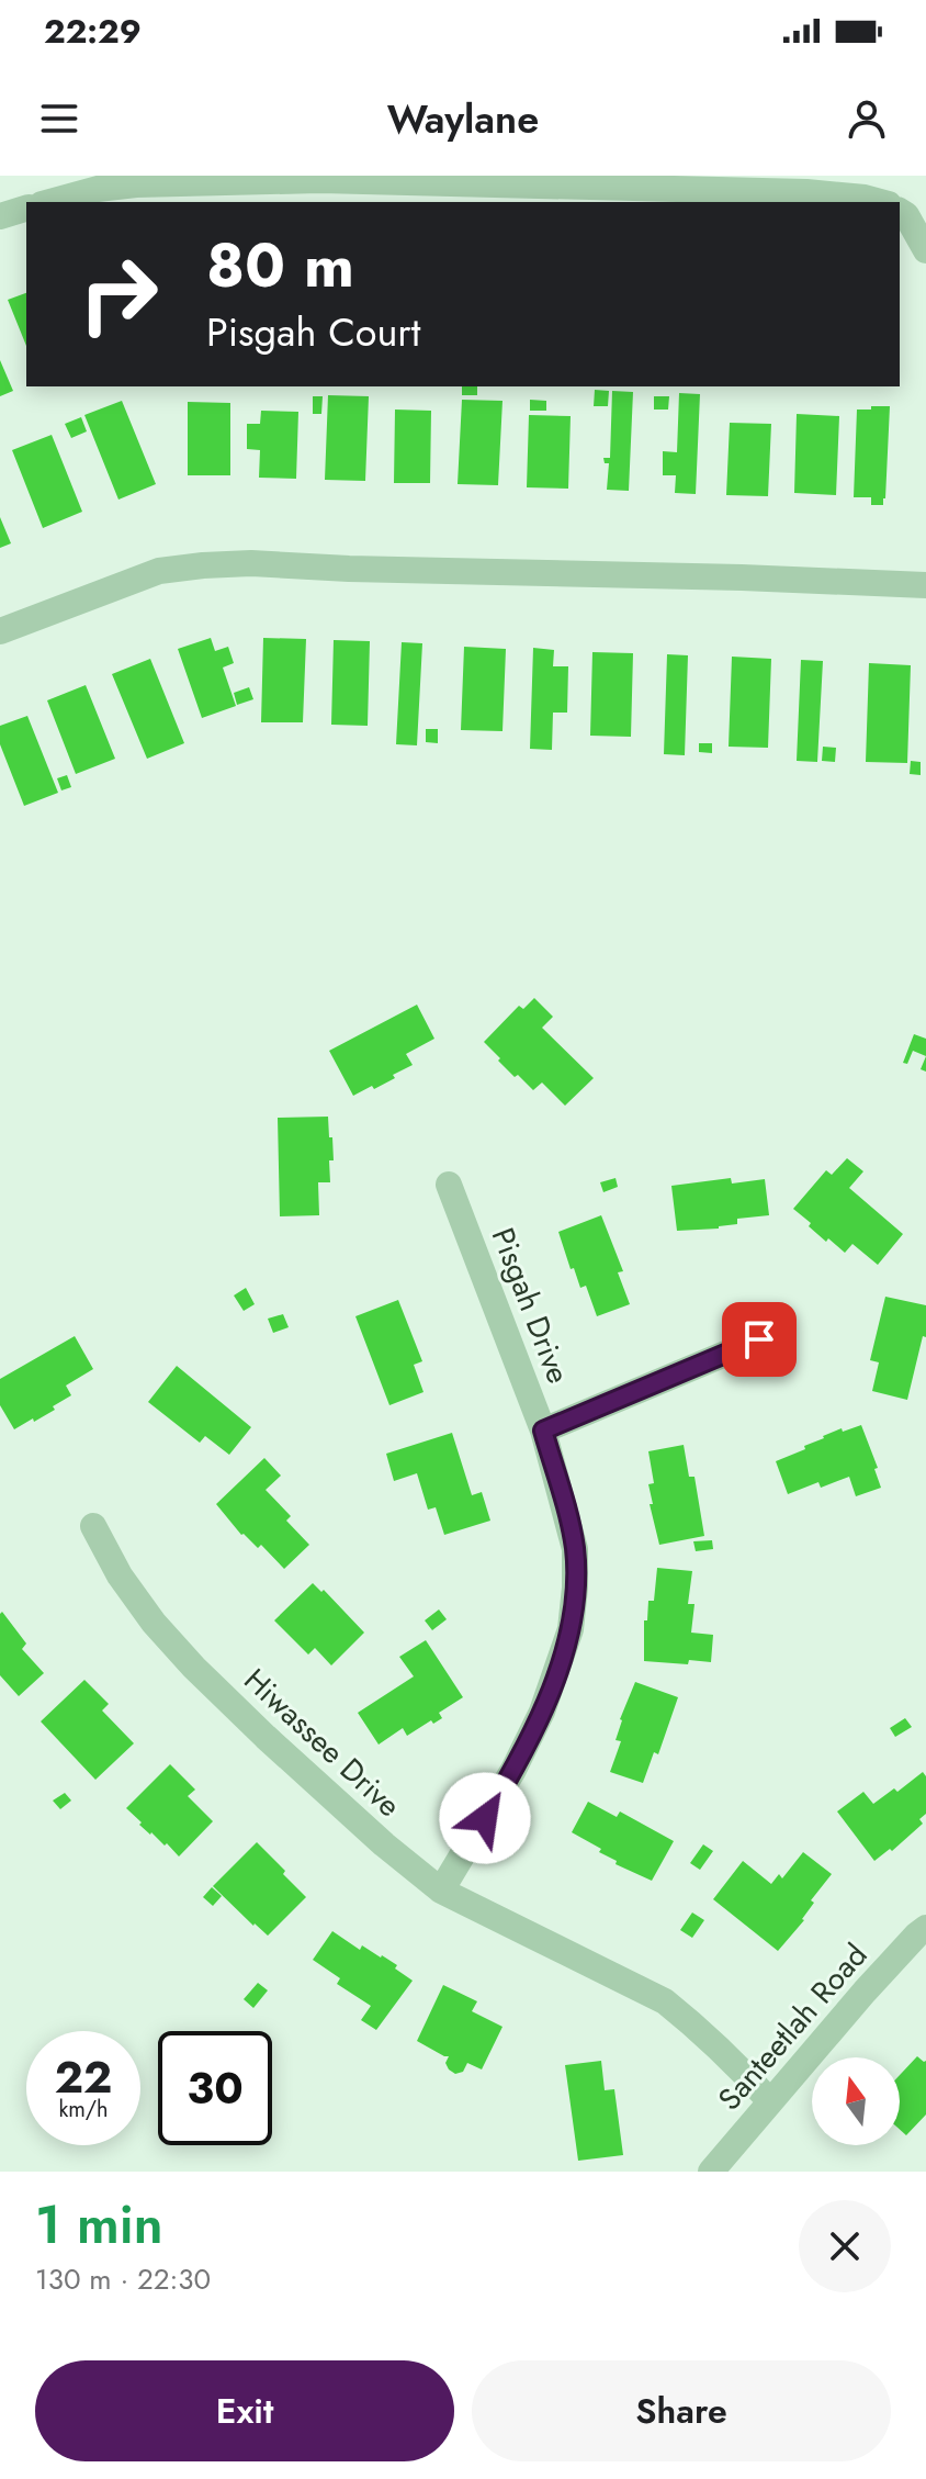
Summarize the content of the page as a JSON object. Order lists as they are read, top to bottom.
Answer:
{
  "streets": {
    "street": ["Pisgah Drive", "Hiwassee Drive", "Santeetlah Road"]
  },
  "crossings": [
    ["Pisgah Drive", "Hiwassee Drive"],
    ["Hiwassee Drive", "Santeetlah Road"]
  ],
  "north": "top",
  "page": {
    "status": "22:29",
    "header": "Waylane",
    "turn": ["80 m", "Pisgah Court"],
    "speed": "22 km/h",
    "limit": "30",
    "heading": ["1 min", "130 m · 22:30"],
    "buttons": ["Exit", "Share"]
  }
}
